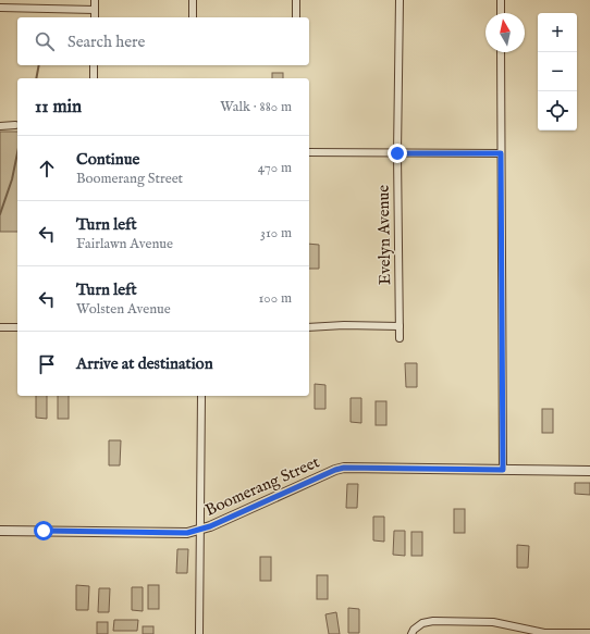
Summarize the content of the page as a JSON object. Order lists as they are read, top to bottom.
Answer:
{
  "streets": {
    "street": ["Evelyn Avenue", "Boomerang Street"]
  },
  "north": "top",
  "page": {
    "map_buttons": ["+", "−"],
    "search": "Search here",
    "heading": ["11 min", "Walk · 880 m"],
    "list": [
      ["Continue", "Boomerang Street", "470 m"],
      ["Turn left", "Fairlawn Avenue", "310 m"],
      ["Turn left", "Wolsten Avenue", "100 m"],
      "Arrive at destination"
    ]
  }
}
